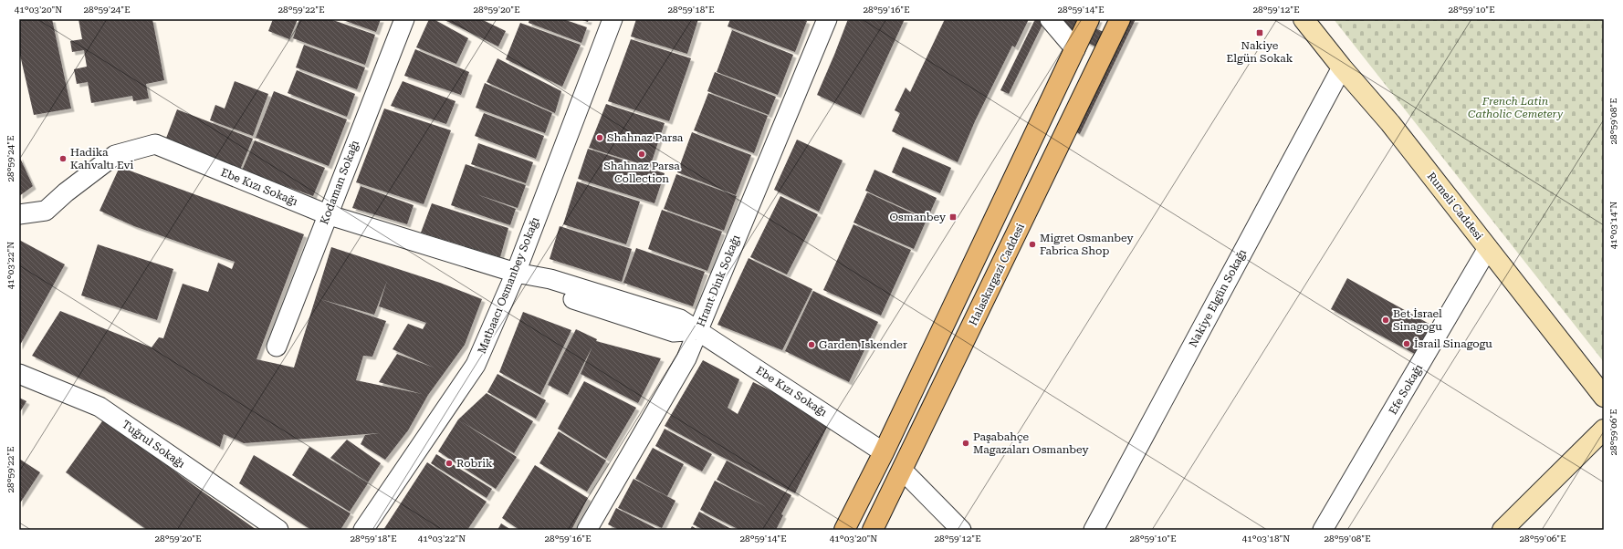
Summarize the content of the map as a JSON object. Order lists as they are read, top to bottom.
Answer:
{
  "streets": {
    "main road": ["Rumeli Caddesi", "Halaskargazi Caddesi"],
    "street": [
      "Kodaman Sokağı",
      "Ebe Kızı Sokağı",
      "Hrant Dink Sokağı",
      "Matbaacı Osmanbey Sokağı",
      "Nakiye Elgün Sokağı",
      "Efe Sokağı",
      "Tuğrul Sokağı"
    ]
  },
  "crossings": [
    ["Kodaman Sokağı", "Ebe Kızı Sokağı"],
    ["Ebe Kızı Sokağı", "Hrant Dink Sokağı"],
    ["Ebe Kızı Sokağı", "Matbaacı Osmanbey Sokağı"],
    ["Rumeli Caddesi", "Nakiye Elgün Sokağı"],
    ["Rumeli Caddesi", "Efe Sokağı"]
  ],
  "parks": ["French Latin Catholic Cemetery"],
  "places": {
    "transit": ["Nakiye Elgün Sokak", "Osmanbey"],
    "other": [
      "Shahnaz Parsa",
      "Shahnaz Parsa Collection",
      "Hadika Kahvaltı Evi",
      "Migret Osmanbey Fabrica Shop",
      "Bet İsrael Sinagogu",
      "İsrail Sinagogu",
      "Garden Iskender",
      "Paşabahçe Magazaları Osmanbey",
      "Robrik"
    ]
  },
  "coordinates": [
    "41°03'20\"N",
    "28°59'24\"E",
    "28°59'22\"E",
    "28°59'20\"E",
    "28°59'18\"E",
    "28°59'16\"E",
    "28°59'14\"E",
    "28°59'12\"E",
    "28°59'10\"E",
    "28°59'08\"E",
    "41°03'14\"N",
    "41°03'22\"N",
    "28°59'06\"E",
    "41°03'18\"N"
  ]
}
